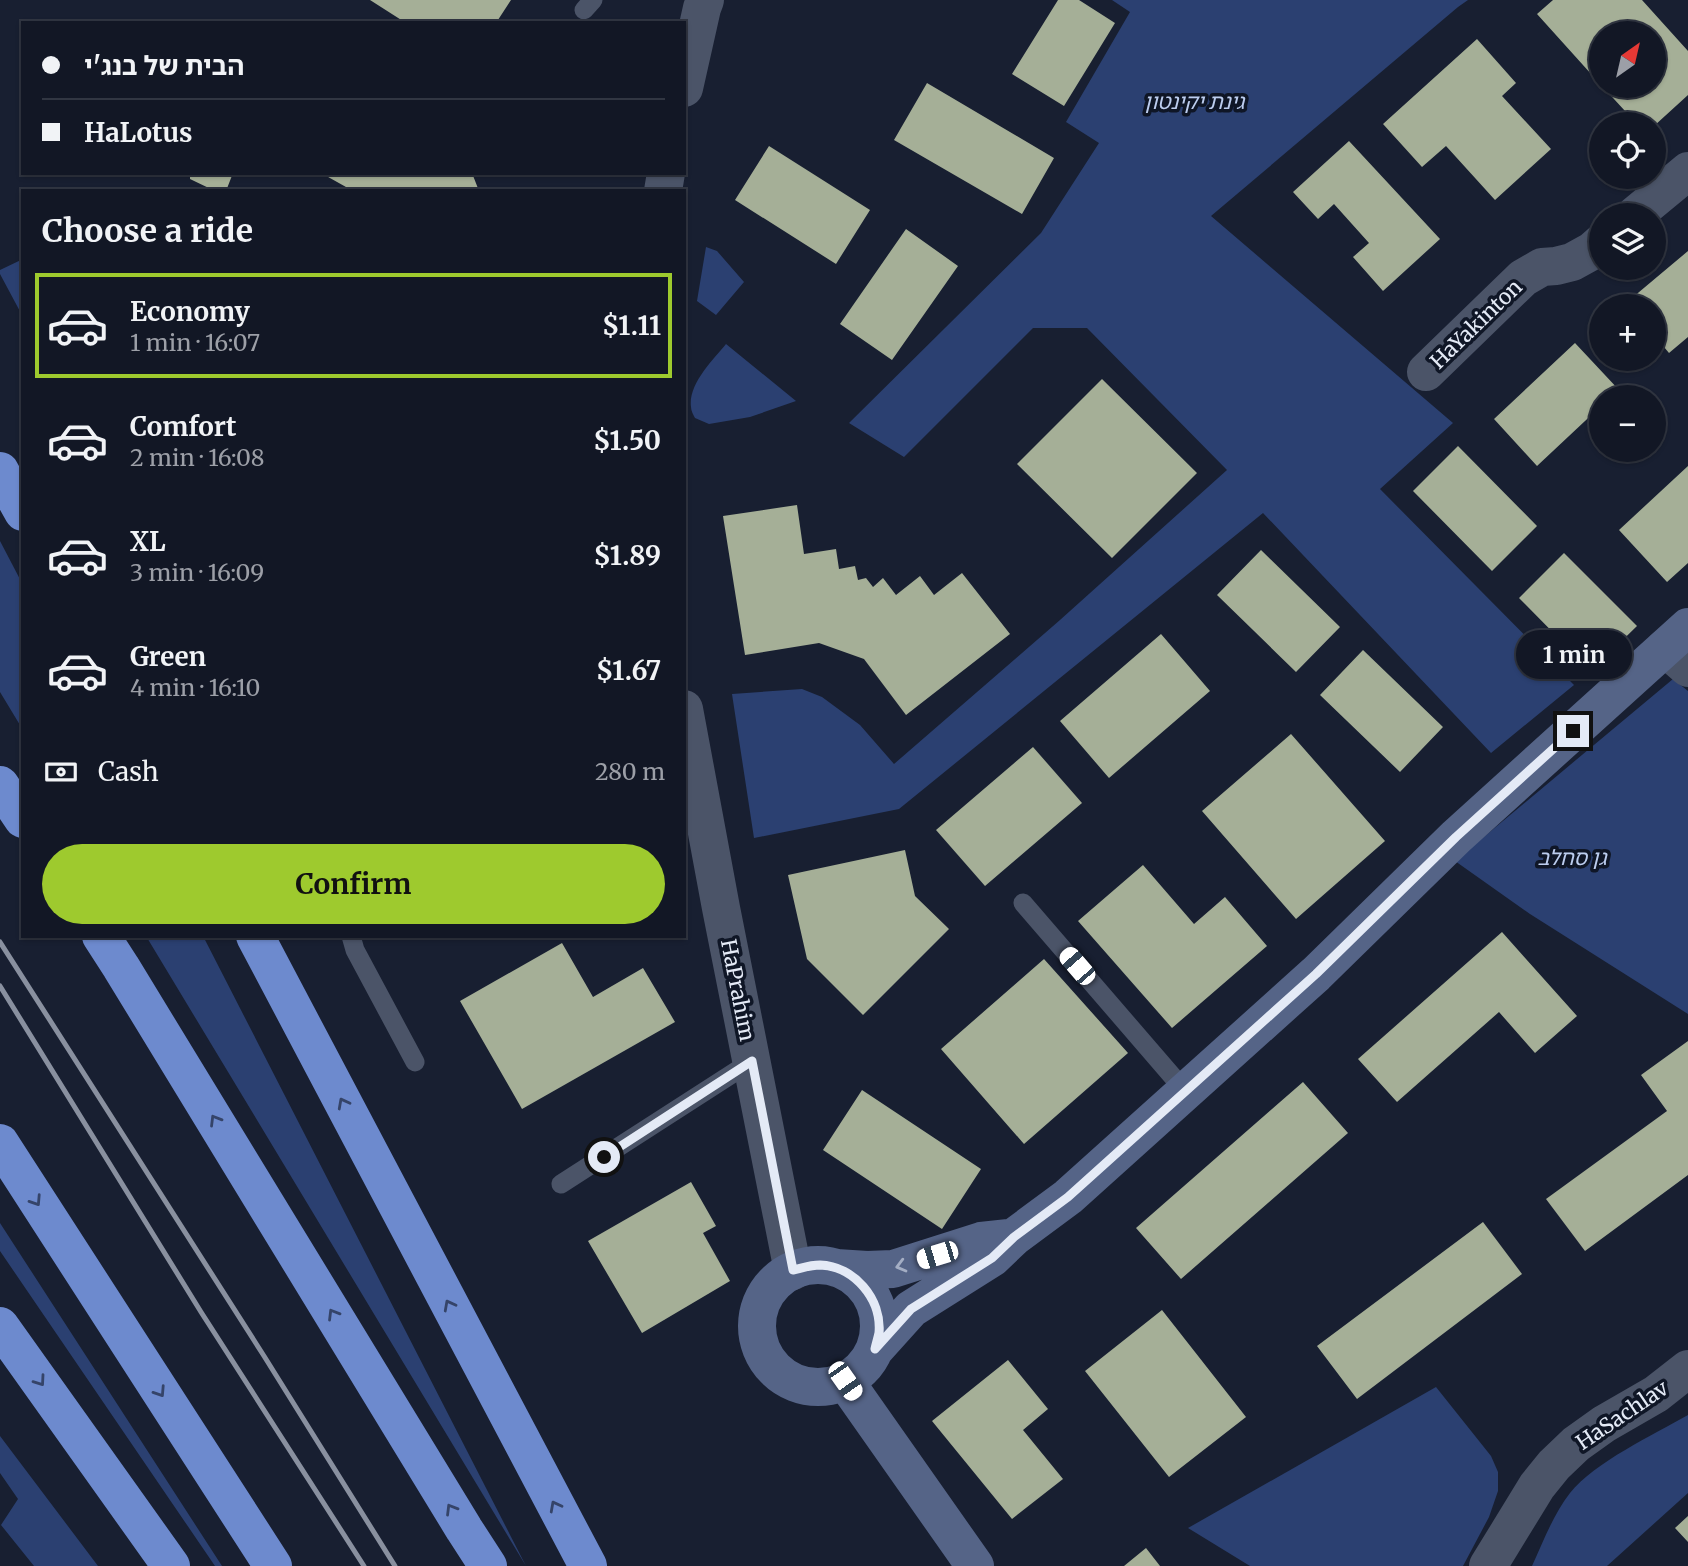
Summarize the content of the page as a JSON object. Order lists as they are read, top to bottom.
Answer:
{
  "streets": {
    "street": ["HaYakinton", "HaPrahim", "HaSachlav"]
  },
  "parks": ["גינת יקינטון", "גן סחלב"],
  "north": "top right",
  "page": {
    "map_buttons": ["+", "−"],
    "banner": ["הבית של בנג'י", "HaLotus"],
    "heading": "Choose a ride",
    "list": [
      {
        "name": "Economy",
        "note": "1 min · 16:07",
        "value": "$1.11"
      },
      {
        "name": "Comfort",
        "note": "2 min · 16:08",
        "value": "$1.50"
      },
      {
        "name": "XL",
        "note": "3 min · 16:09",
        "value": "$1.89"
      },
      {
        "name": "Green",
        "note": "4 min · 16:10",
        "value": "$1.67"
      }
    ],
    "bubble": "1 min",
    "pay": ["Cash", "280 m"],
    "buttons": "Confirm"
  }
}
